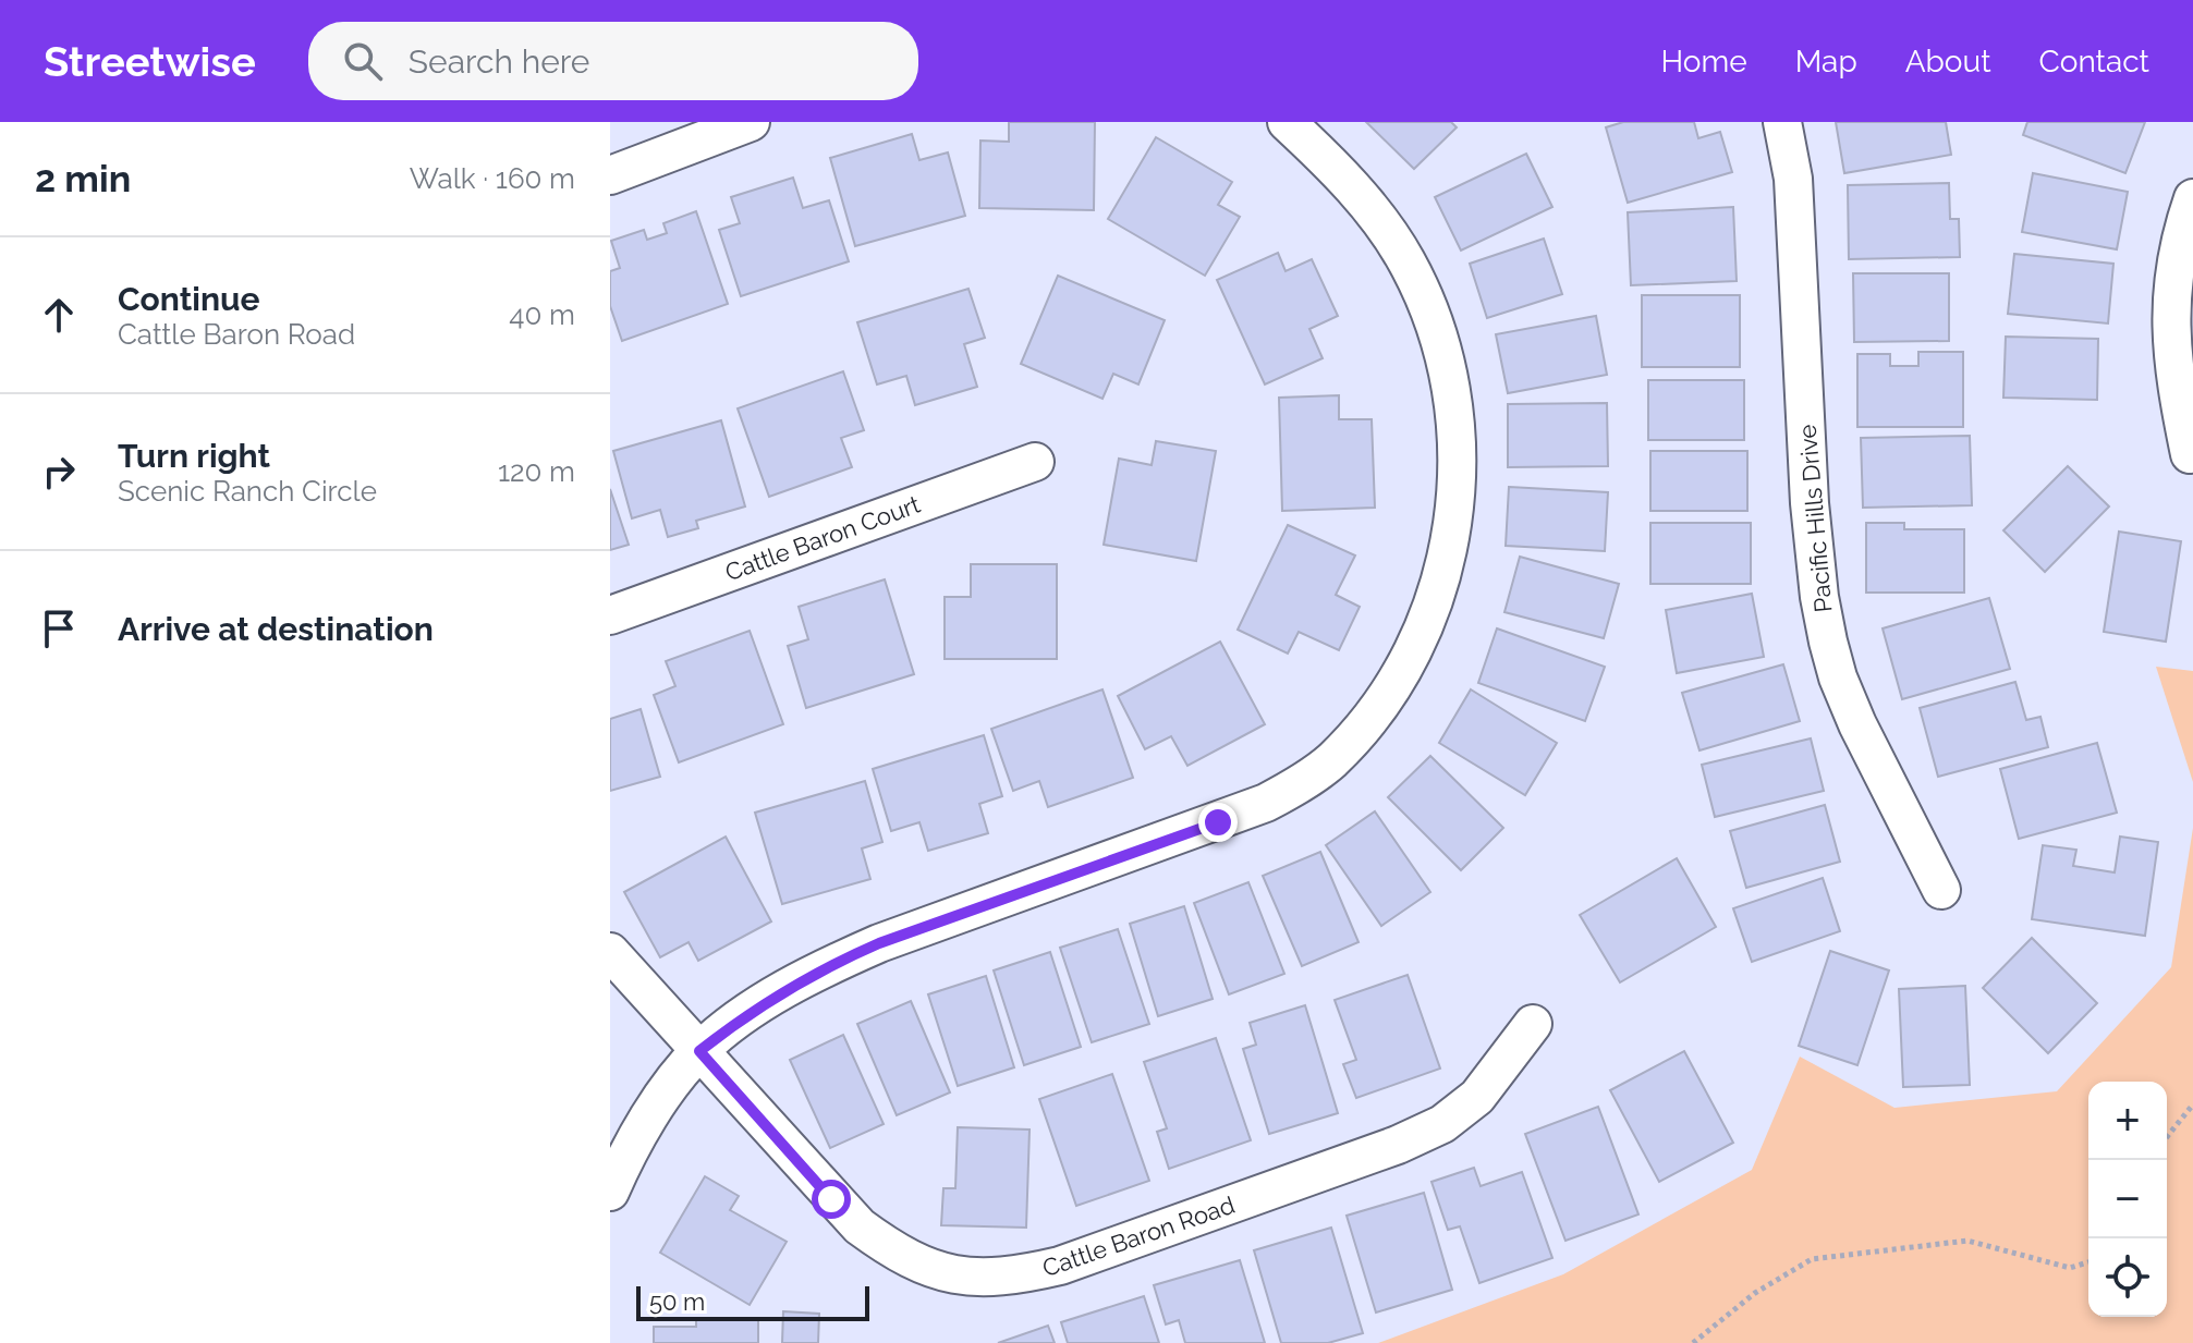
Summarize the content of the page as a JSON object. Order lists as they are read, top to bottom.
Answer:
{
  "streets": {
    "street": ["Pacific Hills Drive", "Cattle Baron Court", "Cattle Baron Road"]
  },
  "scale_bar": "50 m",
  "page": {
    "header": "Streetwise",
    "search": "Search here",
    "nav": [
      "Home",
      "Map",
      "About",
      "Contact"
    ],
    "heading": ["2 min", "Walk · 160 m"],
    "list": [
      ["Continue", "Cattle Baron Road", "40 m"],
      ["Turn right", "Scenic Ranch Circle", "120 m"],
      "Arrive at destination"
    ],
    "map_buttons": ["+", "−"],
    "scale": "50 m"
  }
}
